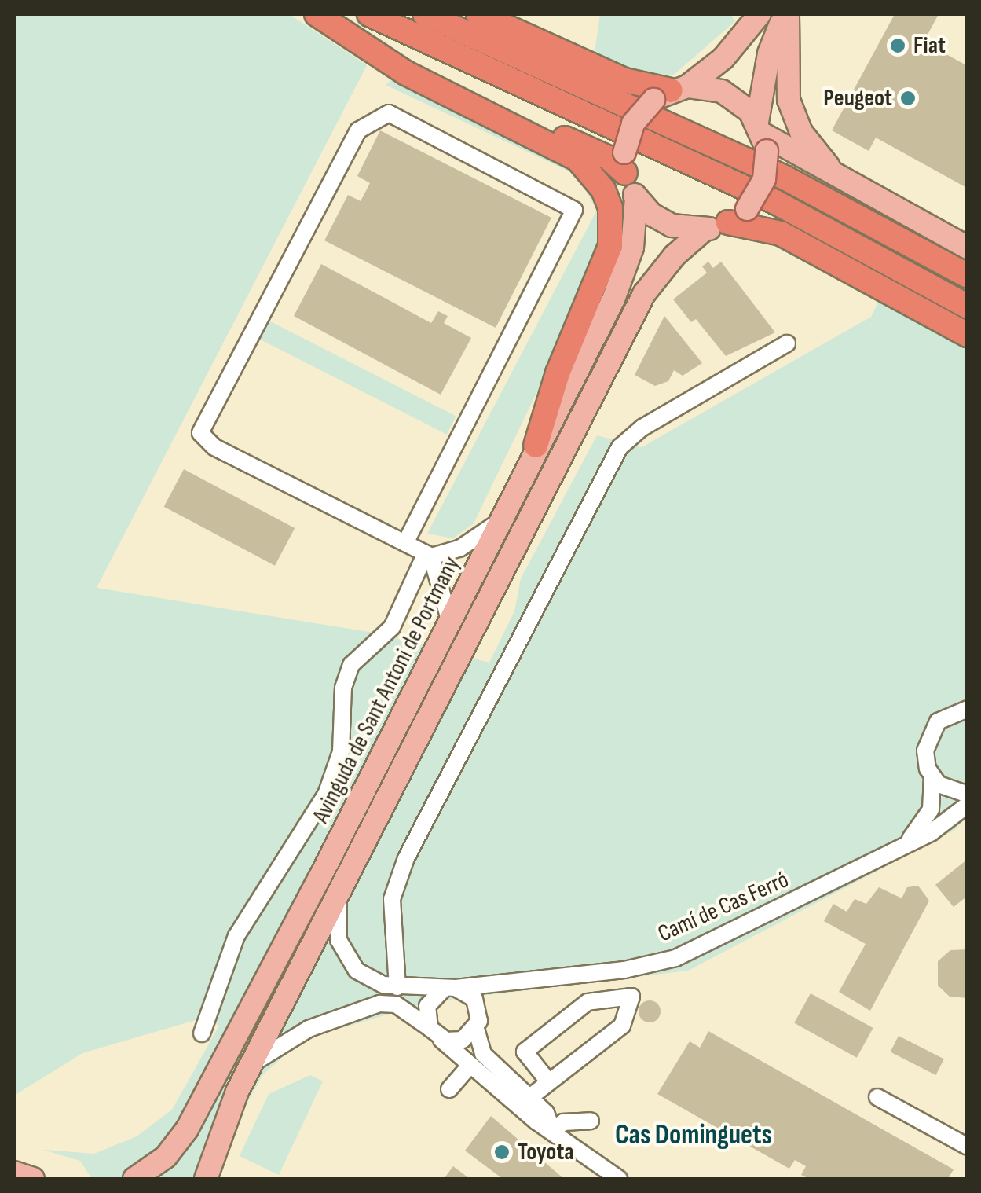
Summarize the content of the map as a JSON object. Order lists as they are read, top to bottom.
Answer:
{
  "streets": {
    "main road": ["Avinguda de Sant Antoni de Portmany"],
    "street": ["Camí de Cas Ferró"]
  },
  "districts": ["Cas Dominguets"],
  "places": ["Fiat", "Peugeot", "Toyota"]
}
